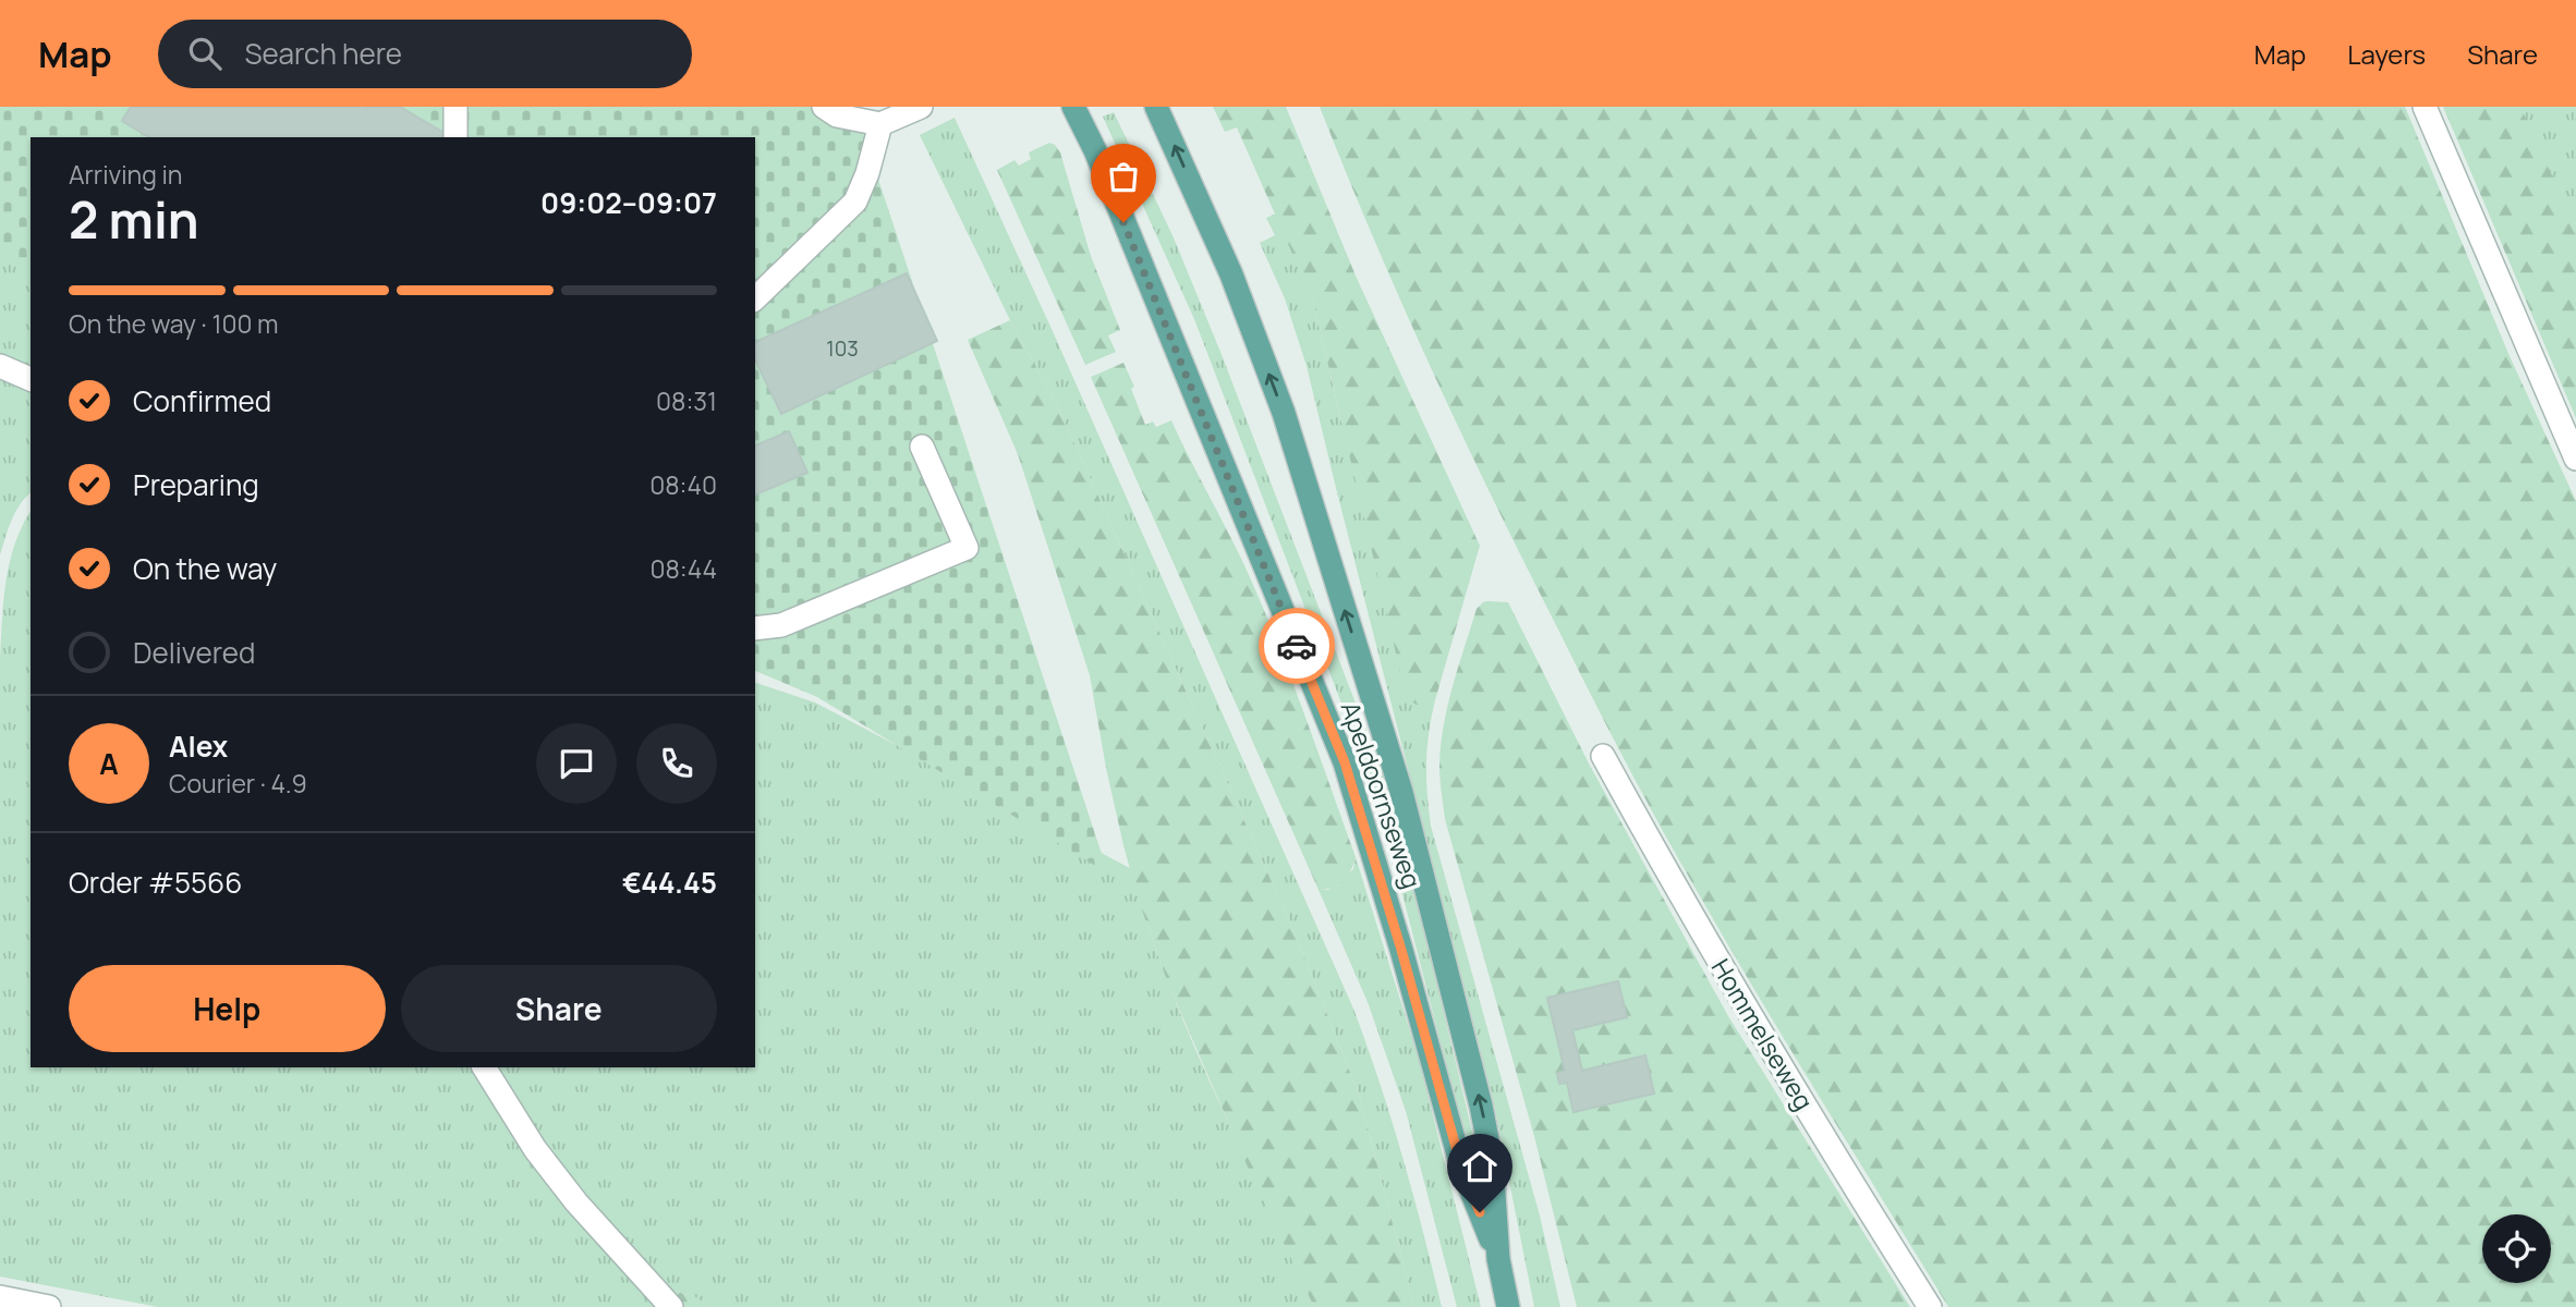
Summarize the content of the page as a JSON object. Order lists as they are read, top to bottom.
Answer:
{
  "streets": {
    "main road": ["Apeldoornseweg"],
    "street": ["Hommelseweg"]
  },
  "house_numbers": ["103"],
  "page": {
    "header": "Map",
    "search": "Search here",
    "nav": ["Map", "Layers", "Share"],
    "heading": ["2 min", "Arriving in", "09:02–09:07"],
    "panel": [
      "Alex",
      "Courier · 4.9",
      "Order #5566",
      "€44.45"
    ],
    "bar": "On the way · 100 m",
    "list": [
      ["Confirmed", "08:31"],
      ["Preparing", "08:40"],
      ["On the way", "08:44"],
      "Delivered"
    ],
    "round": "A",
    "buttons": ["Help", "Share"]
  }
}
